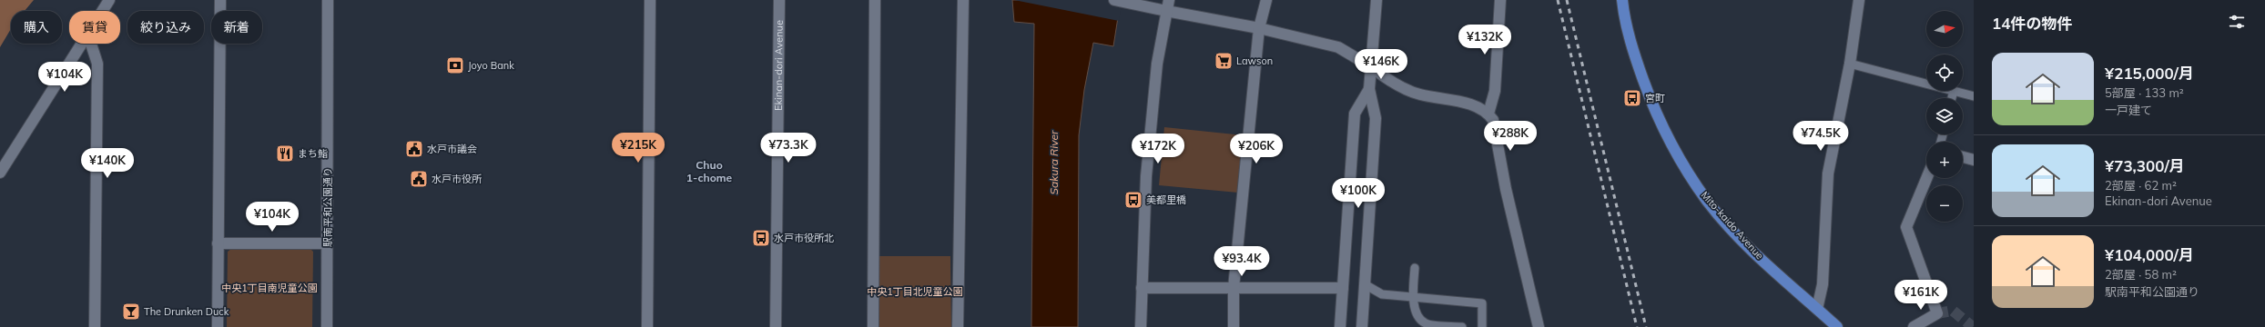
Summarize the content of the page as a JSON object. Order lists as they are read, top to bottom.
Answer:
{
  "streets": {
    "main road": ["Mito-kaido Avenue"],
    "street": ["Ekinan-dori Avenue", "駅南平和公園通り"]
  },
  "districts": ["Chuo 1-chome"],
  "water": ["Sakura River"],
  "parks": ["中央1丁目南児童公園", "中央1丁目北児童公園"],
  "places": {
    "supermarket": ["Lawson"],
    "bank": ["Joyo Bank"],
    "bus stop": ["宮町", "美都里橋", "水戸市役所北"],
    "public building": ["水戸市議会", "水戸市役所"],
    "restaurant": ["まち鮨"],
    "bar": ["The Drunken Duck"]
  },
  "north": "right",
  "page": {
    "heading": "14件の物件",
    "map_buttons": ["+", "−"],
    "chip": [
      "購入",
      "賃貸",
      "絞り込み",
      "新着"
    ],
    "price": [
      "¥132K",
      "¥146K",
      "¥104K",
      "¥288K",
      "¥74.5K",
      "¥215K",
      "¥73.3K",
      "¥172K",
      "¥206K",
      "¥140K",
      "¥100K",
      "¥104K",
      "¥93.4K",
      "¥161K"
    ],
    "list": [
      {
        "name": "¥215,000/月",
        "note": "5部屋 · 133 m² · 一戸建て"
      },
      {
        "name": "¥73,300/月",
        "note": "2部屋 · 62 m² · Ekinan-dori Avenue"
      },
      {
        "name": "¥104,000/月",
        "note": "2部屋 · 58 m² · 駅南平和公園通り"
      }
    ]
  }
}
